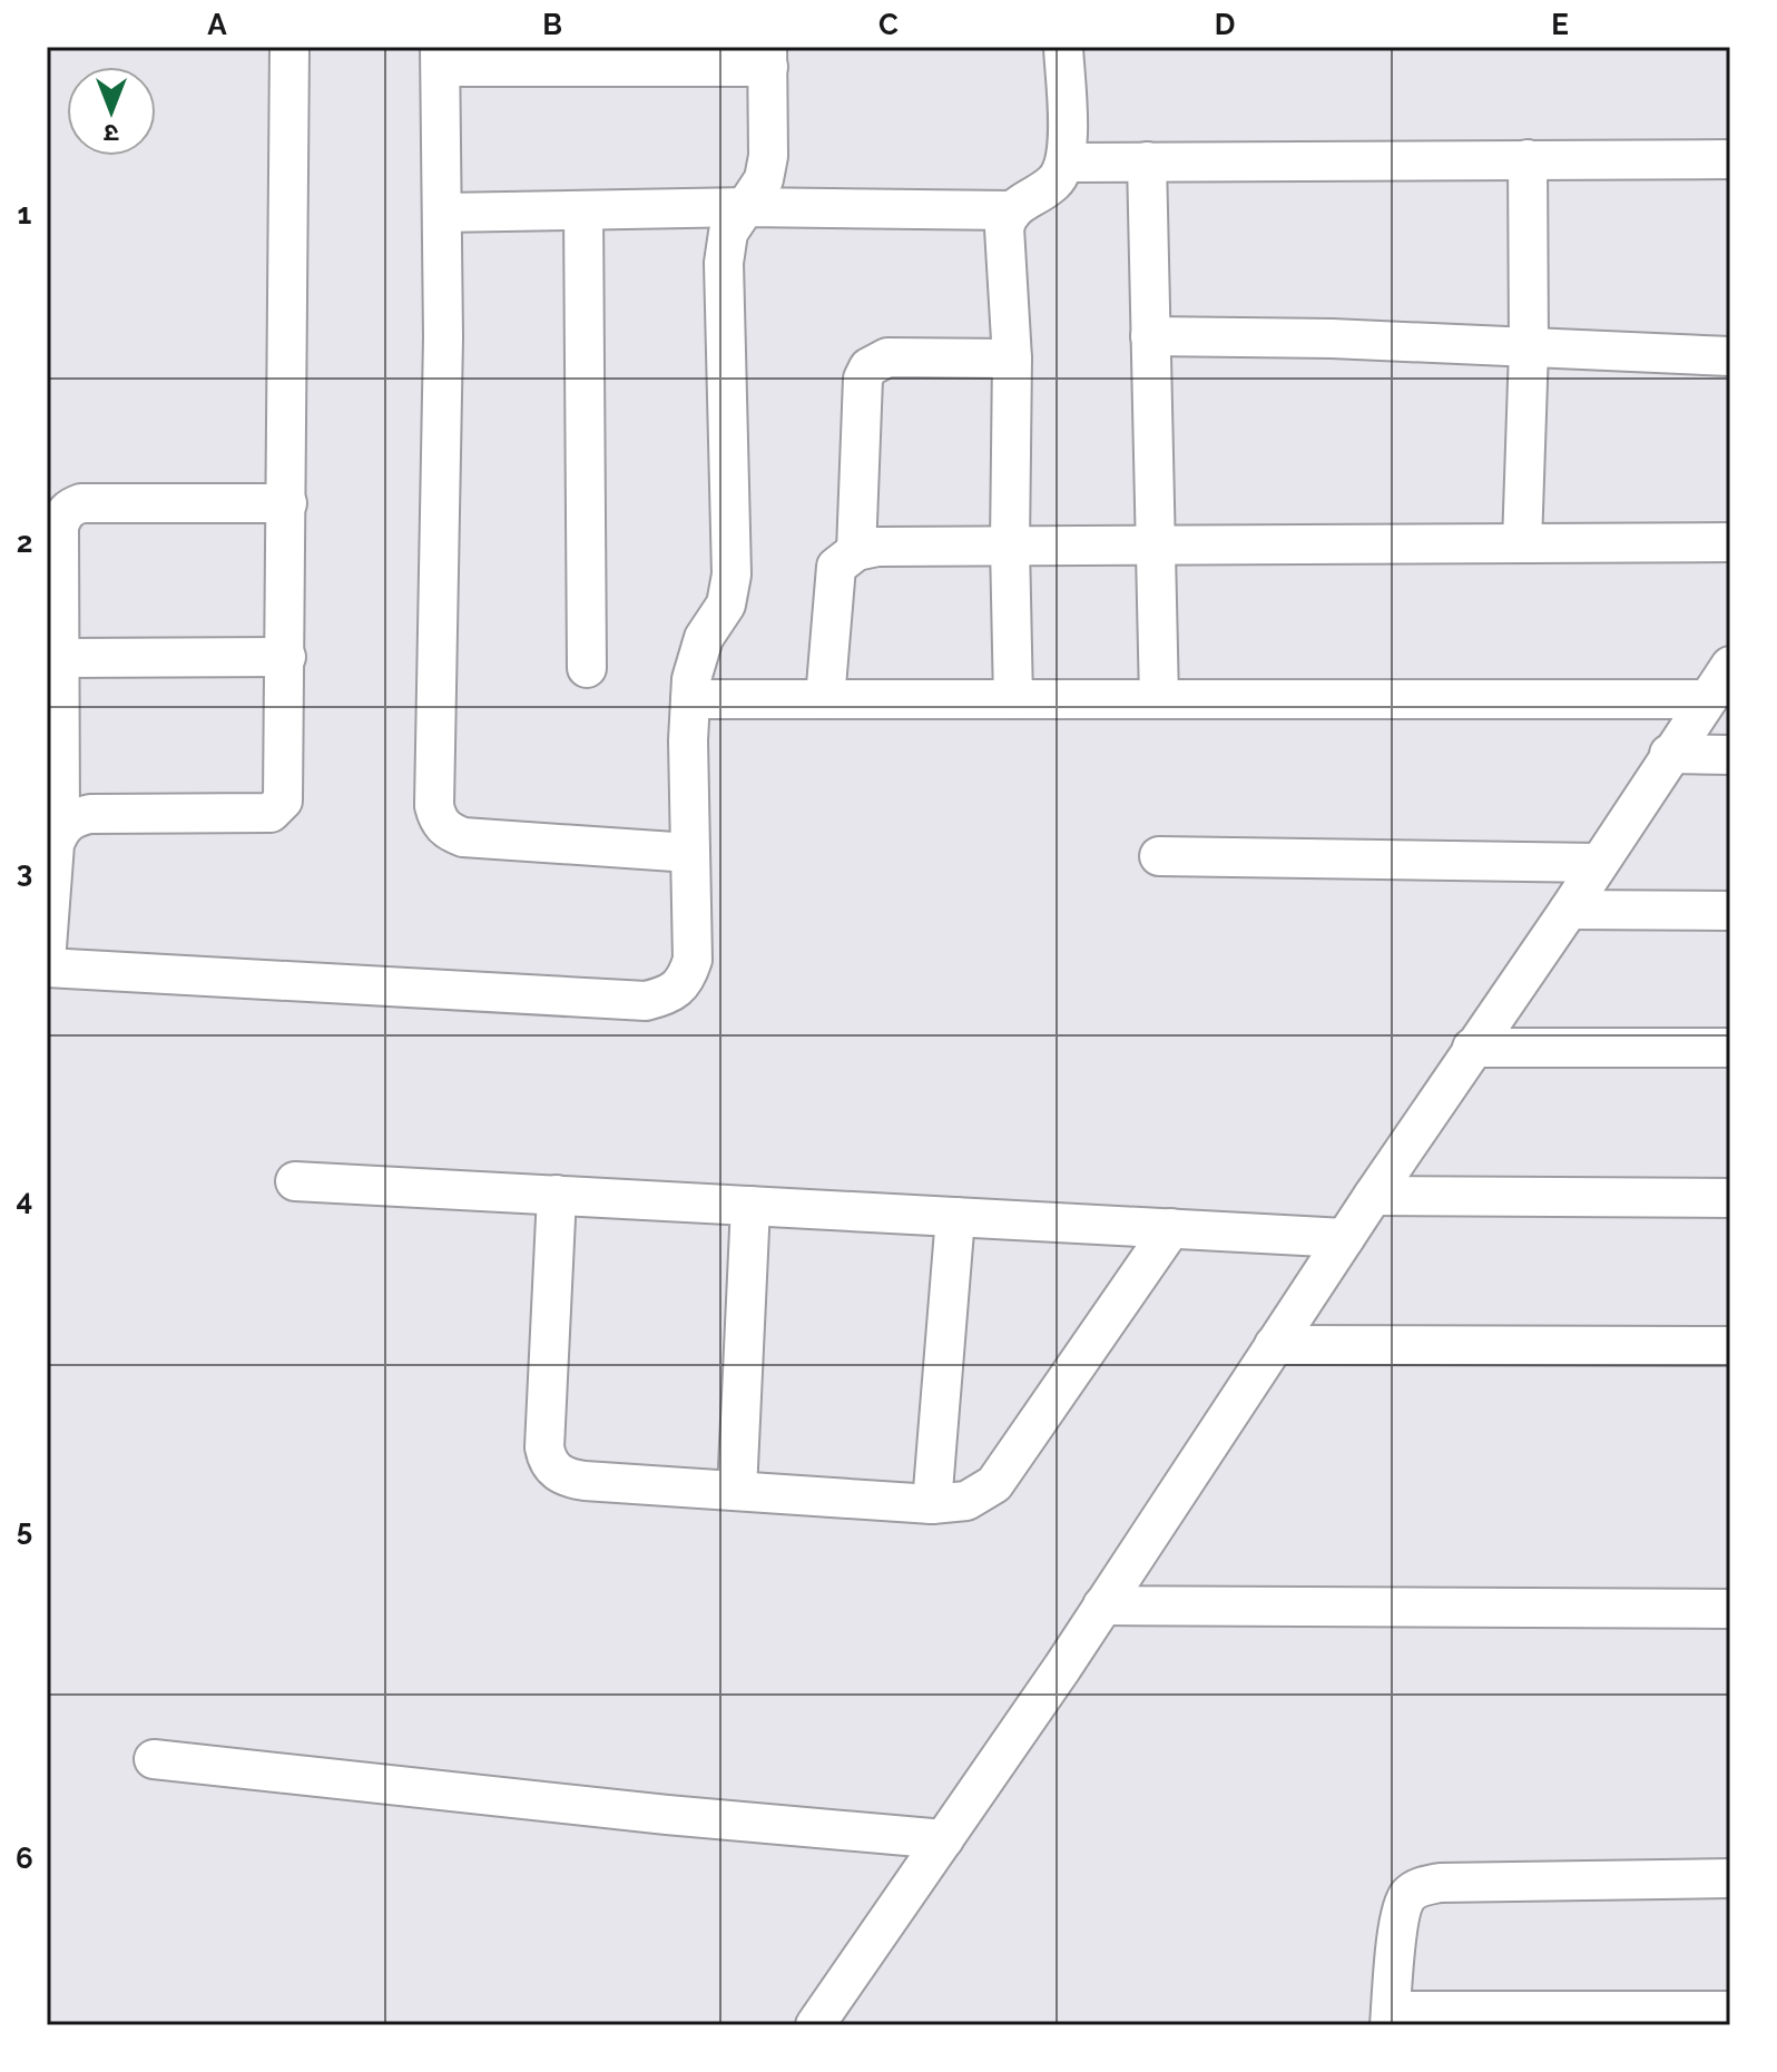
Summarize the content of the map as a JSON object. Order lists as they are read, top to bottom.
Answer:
{
  "north": "bottom",
  "grid": {
    "columns": [
      "A",
      "B",
      "C",
      "D",
      "E"
    ],
    "rows": [
      "1",
      "2",
      "3",
      "4",
      "5",
      "6"
    ]
  }
}
